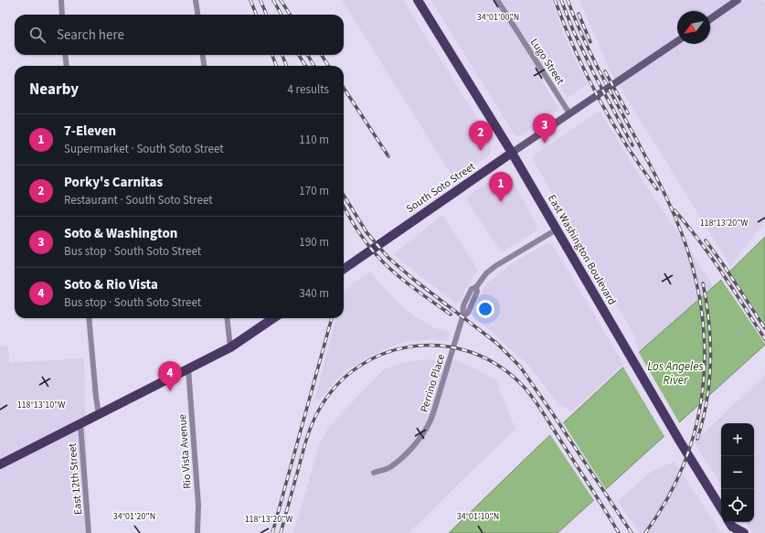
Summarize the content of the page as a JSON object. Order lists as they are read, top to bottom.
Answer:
{
  "streets": {
    "main road": ["South Soto Street", "East Washington Boulevard"],
    "street": [
      "Lugo Street",
      "Perrino Place",
      "Rio Vista Avenue",
      "East 12th Street"
    ]
  },
  "crossings": [
    ["Lugo Street", "South Soto Street"],
    ["South Soto Street", "East Washington Boulevard"],
    ["East Washington Boulevard", "Perrino Place"]
  ],
  "water": ["Los Angeles River"],
  "north": "bottom left",
  "page": {
    "search": "Search here",
    "heading": ["Nearby", "4 results"],
    "pins": [
      "3",
      "2",
      "1",
      "4"
    ],
    "list": [
      {
        "mark": "1",
        "name": "7-Eleven",
        "note": "Supermarket · South Soto Street",
        "value": "110 m"
      },
      {
        "mark": "2",
        "name": "Porky's Carnitas",
        "note": "Restaurant · South Soto Street",
        "value": "170 m"
      },
      {
        "mark": "3",
        "name": "Soto & Washington",
        "note": "Bus stop · South Soto Street",
        "value": "190 m"
      },
      {
        "mark": "4",
        "name": "Soto & Rio Vista",
        "note": "Bus stop · South Soto Street",
        "value": "340 m"
      }
    ],
    "map_buttons": ["+", "−"]
  },
  "coordinates": [
    "34°01'00\"N",
    "118°13'20\"W",
    "118°13'10\"W",
    "34°01'20\"N",
    "34°01'10\"N"
  ]
}
